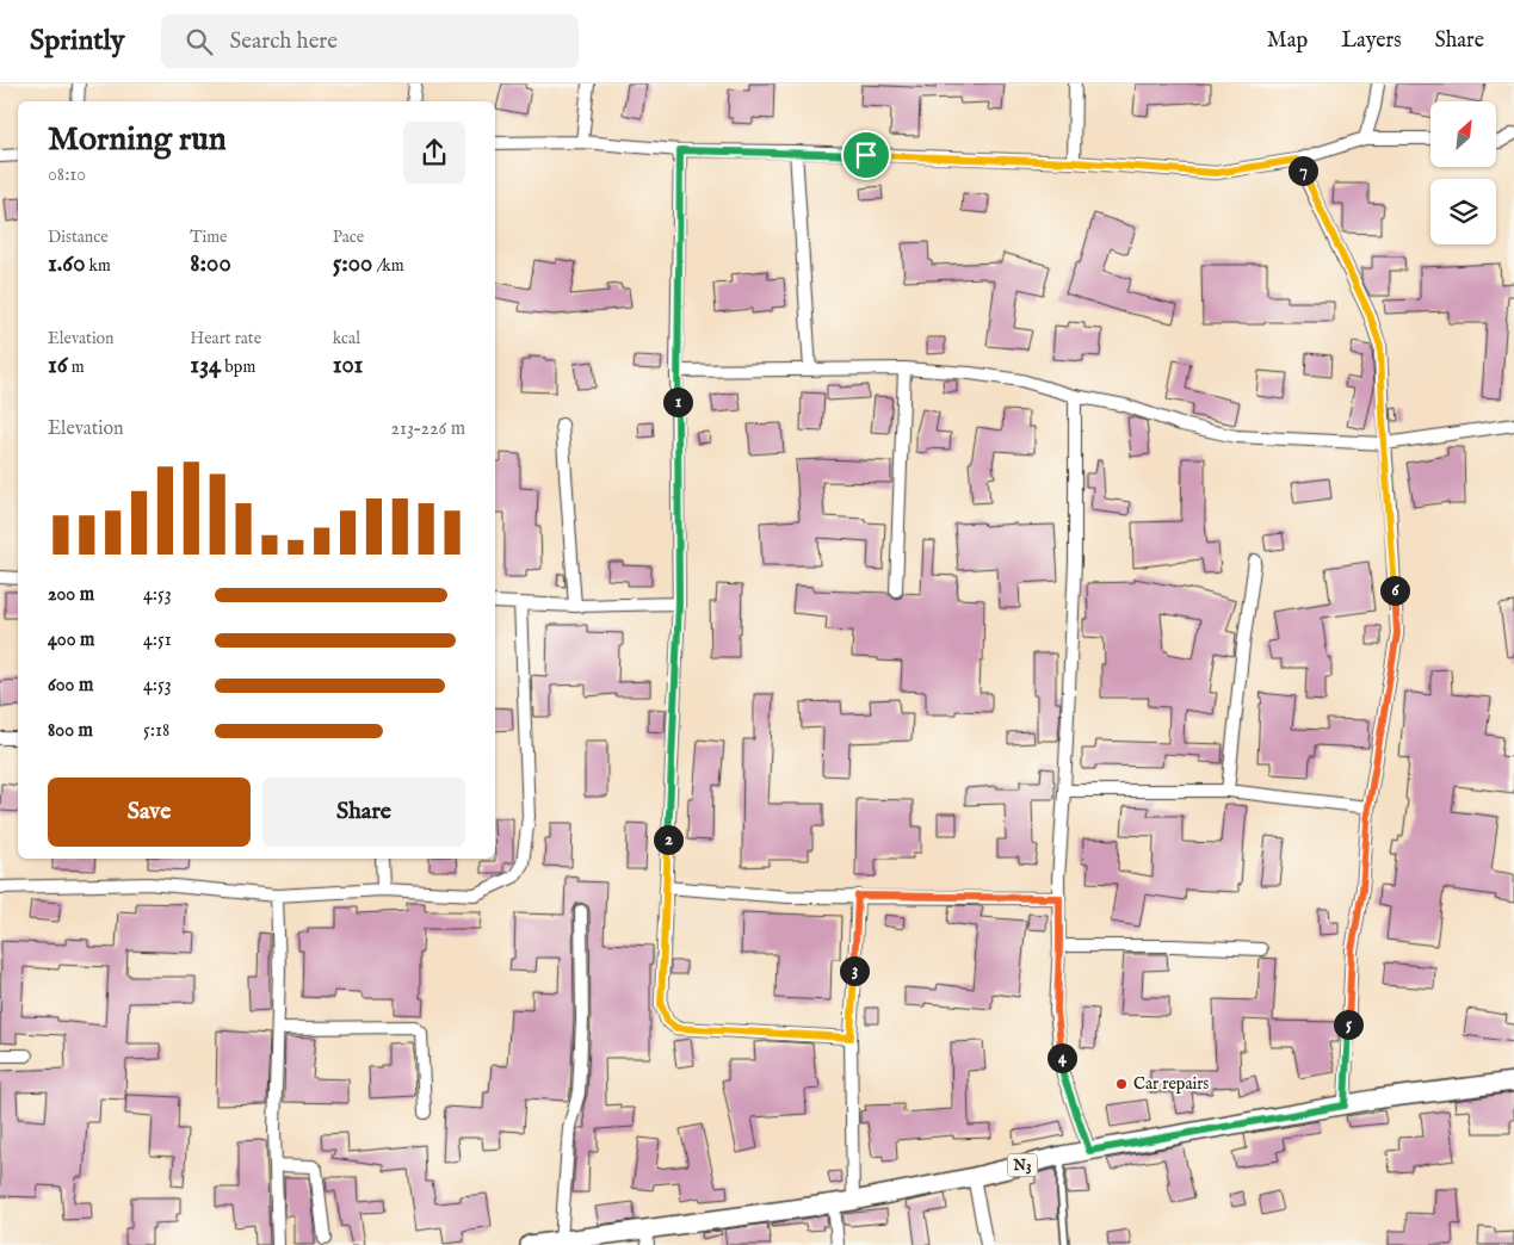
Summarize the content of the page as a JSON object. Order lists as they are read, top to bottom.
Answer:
{
  "streets": {
    "main road": ["N3"]
  },
  "places": ["Car repairs"],
  "north": "top right",
  "page": {
    "header": "Sprintly",
    "search": "Search here",
    "nav": ["Map", "Layers", "Share"],
    "heading": ["Morning run", "08:10"],
    "pins": [
      "7",
      "1",
      "6",
      "2",
      "3",
      "5",
      "4"
    ],
    "stats": [
      ["Distance", "1.60 km"],
      ["Time", "8:00"],
      ["Pace", "5:00 /km"],
      ["Elevation", "16 m"],
      ["Heart rate", "134 bpm"],
      ["kcal", "101"]
    ],
    "chart": ["Elevation", "213–226 m"],
    "list": [
      {
        "name": "200 m",
        "note": "4:53"
      },
      {
        "name": "400 m",
        "note": "4:51"
      },
      {
        "name": "600 m",
        "note": "4:53"
      },
      {
        "name": "800 m",
        "note": "5:18"
      }
    ],
    "buttons": ["Save", "Share"]
  }
}
